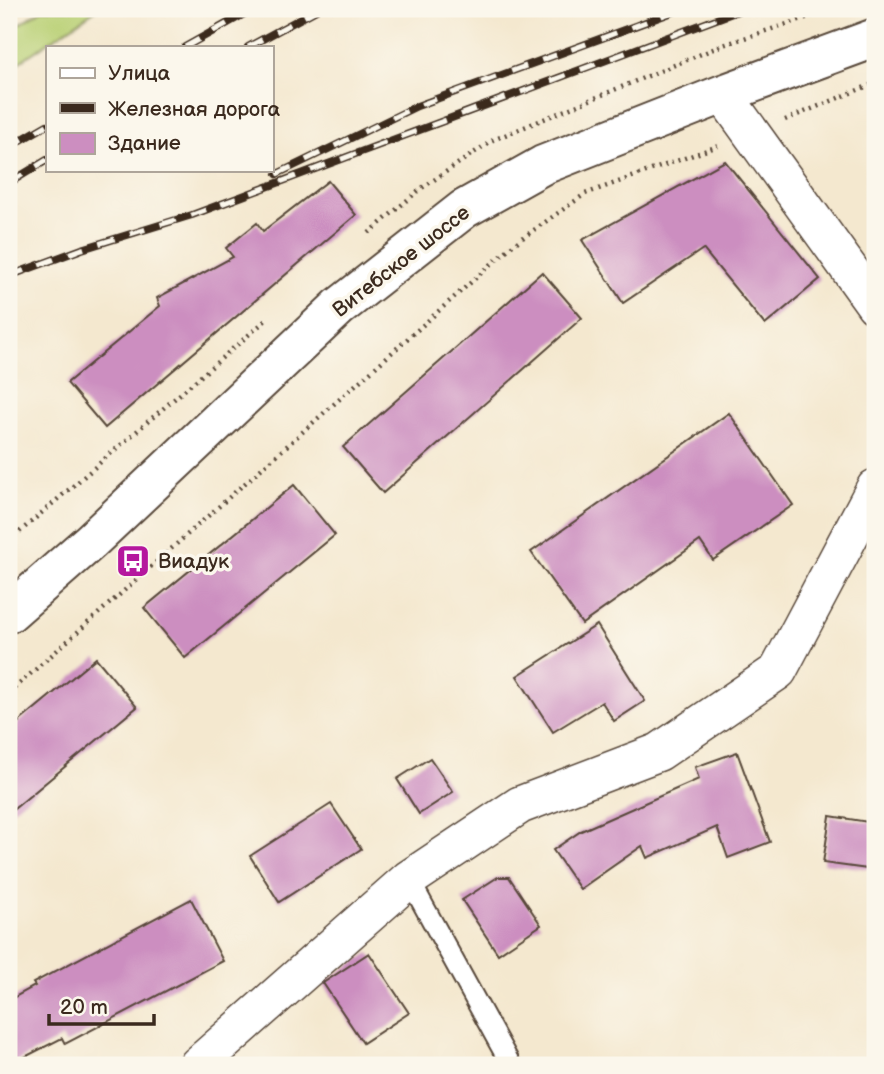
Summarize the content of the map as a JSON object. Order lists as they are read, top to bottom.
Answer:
{
  "streets": {
    "main road": ["Витебское шоссе"]
  },
  "places": {
    "bus stop": ["Виадук"]
  },
  "legend": ["Улица", "Железная дорога", "Здание"],
  "scale_bar": "20 m"
}
